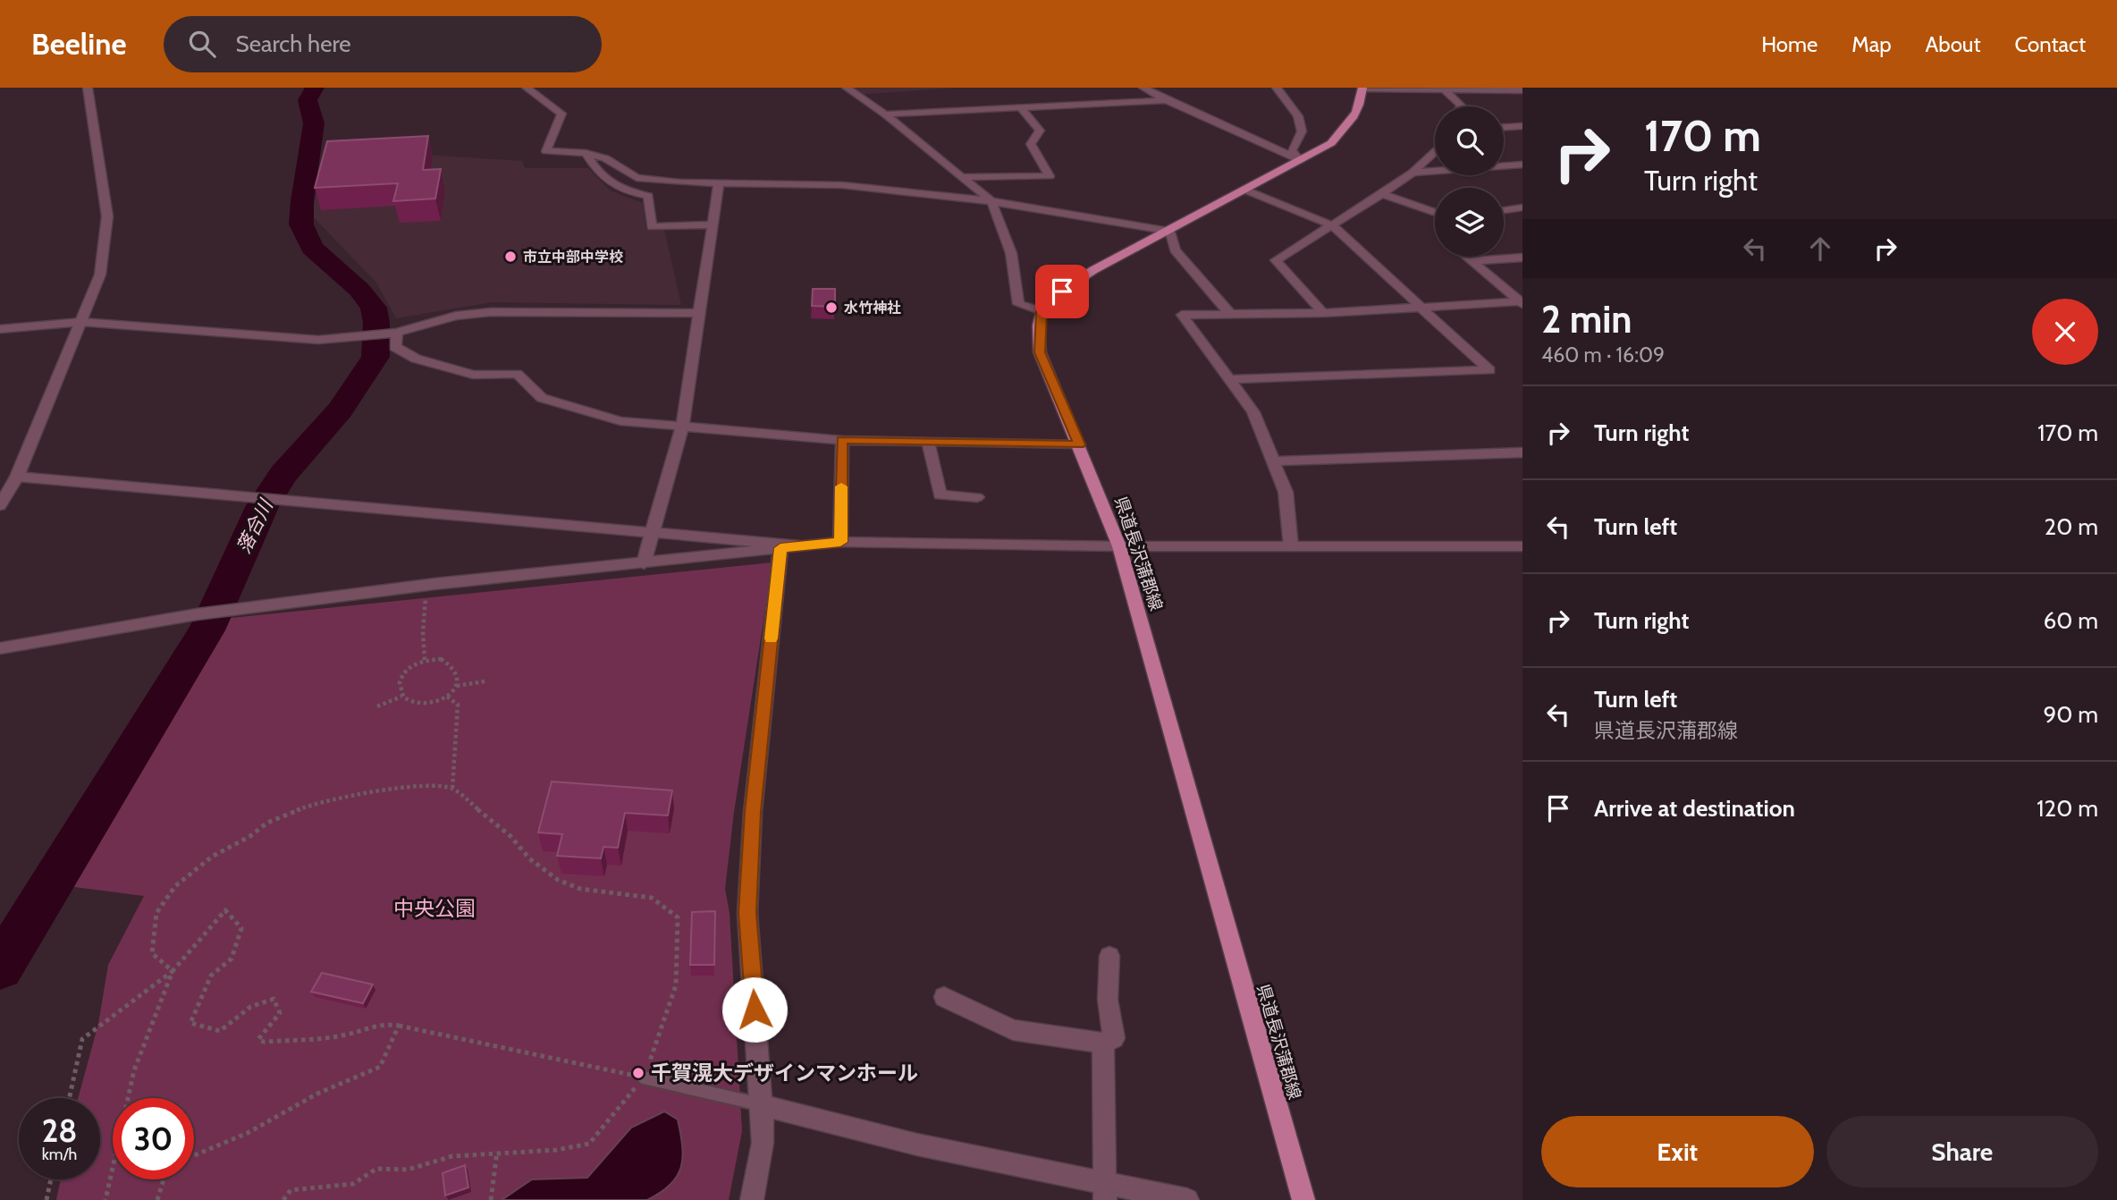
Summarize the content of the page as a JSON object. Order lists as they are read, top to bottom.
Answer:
{
  "streets": {
    "main road": ["県道長沢蒲郡線"]
  },
  "water": ["落合川"],
  "parks": ["中央公園"],
  "places": ["市立中部中学校", "水竹神社", "千賀滉大デザインマンホール"],
  "page": {
    "header": "Beeline",
    "search": "Search here",
    "nav": [
      "Home",
      "Map",
      "About",
      "Contact"
    ],
    "turn": ["170 m", "Turn right"],
    "heading": ["2 min", "460 m · 16:09"],
    "list": [
      {
        "name": "Turn right",
        "value": "170 m"
      },
      {
        "name": "Turn left",
        "value": "20 m"
      },
      {
        "name": "Turn right",
        "value": "60 m"
      },
      {
        "name": "Turn left",
        "note": "県道長沢蒲郡線",
        "value": "90 m"
      },
      {
        "name": "Arrive at destination",
        "value": "120 m"
      }
    ],
    "speed": "28 km/h",
    "limit": "30",
    "buttons": ["Exit", "Share"]
  }
}
